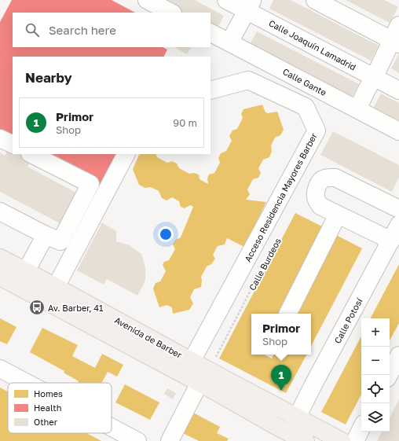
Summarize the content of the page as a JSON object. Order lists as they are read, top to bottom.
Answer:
{
  "streets": {
    "main road": ["Avenida de Barber"],
    "street": [
      "Calle Joaquín Lamadrid",
      "Calle Gante",
      "Acceso Residencia Mayores Barber",
      "Calle Potosí"
    ],
    "path": ["Calle Burdeos"]
  },
  "crossings": [
    ["Acceso Residencia Mayores Barber", "Avenida de Barber"],
    ["Calle Potosí", "Avenida de Barber"]
  ],
  "places": {
    "bus stop": ["Av. Barber, 41"]
  },
  "legend": ["Homes", "Health", "Other"],
  "page": {
    "search": "Search here",
    "heading": "Nearby",
    "list": [
      {
        "mark": "1",
        "name": "Primor",
        "note": "Shop",
        "value": "90 m"
      }
    ],
    "popup": ["Primor", "Shop"],
    "map_buttons": ["+", "−"],
    "pins": "1"
  }
}
